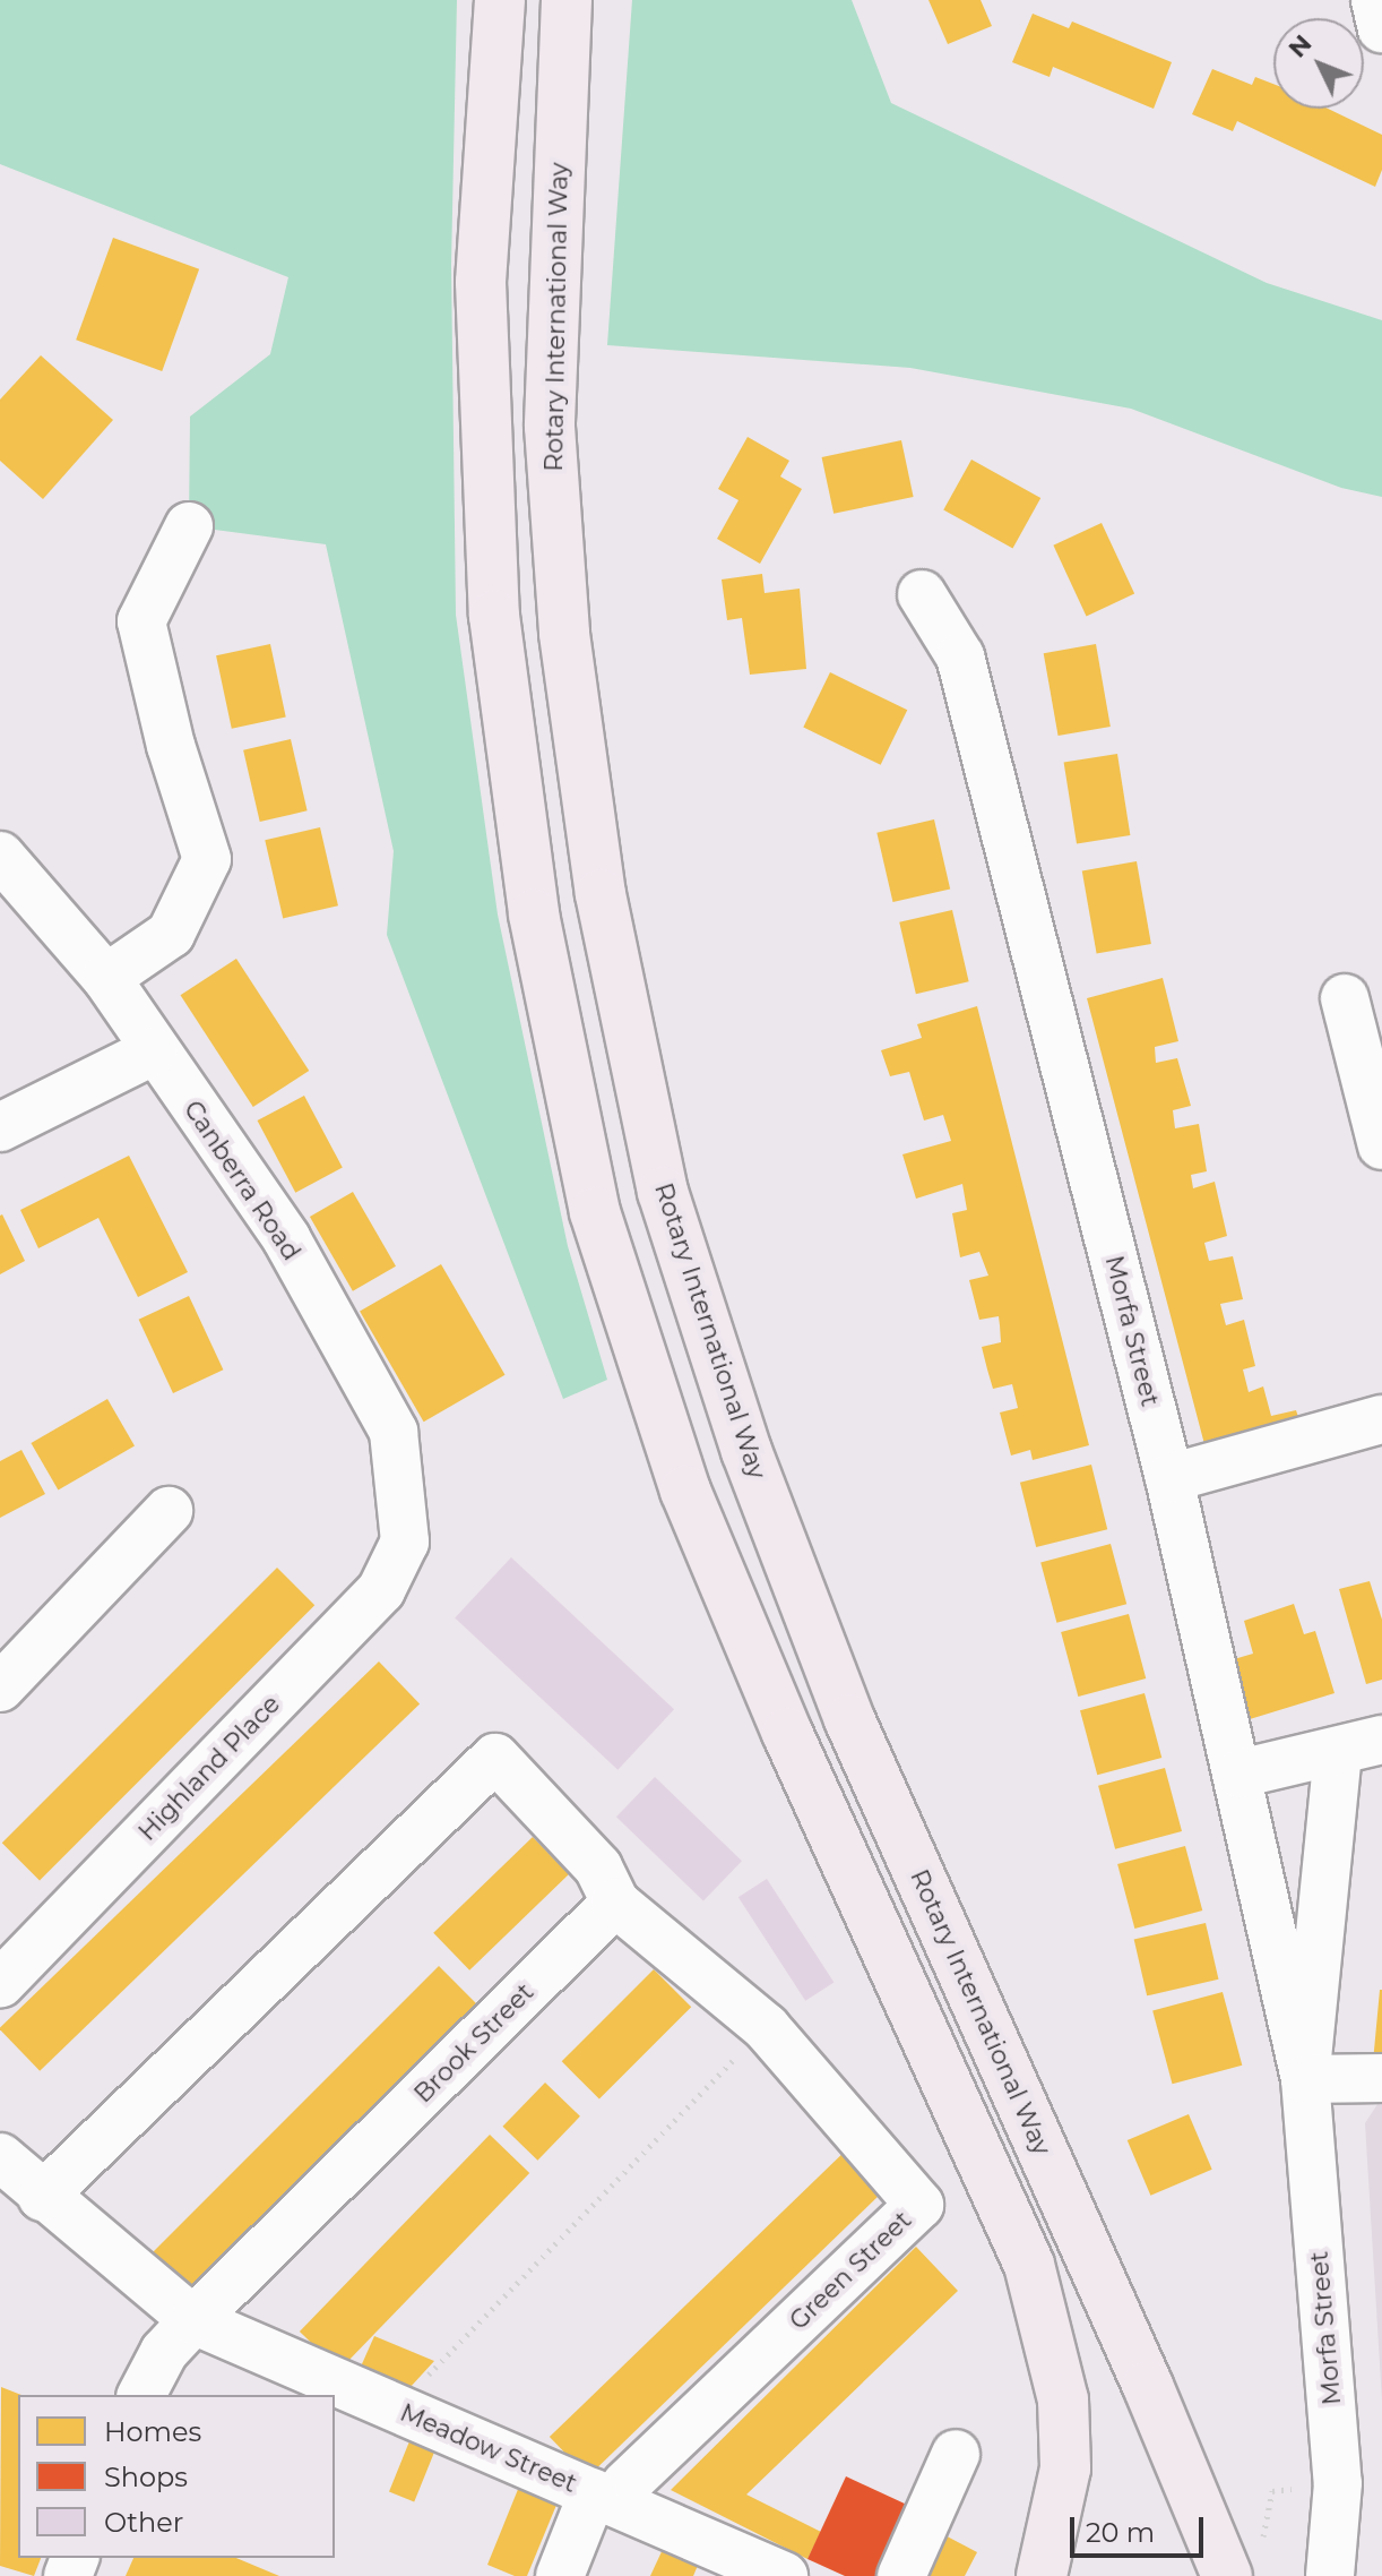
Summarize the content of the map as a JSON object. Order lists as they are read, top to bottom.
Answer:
{
  "streets": {
    "main road": ["Rotary International Way"],
    "street": [
      "Canberra Road",
      "Morfa Street",
      "Highland Place",
      "Brook Street",
      "Green Street",
      "Meadow Street"
    ]
  },
  "crossings": [
    ["Canberra Road", "Highland Place"],
    ["Brook Street", "Meadow Street"],
    ["Green Street", "Meadow Street"]
  ],
  "legend": ["Homes", "Shops", "Other"],
  "scale_bar": "20 m",
  "north": "top left"
}
